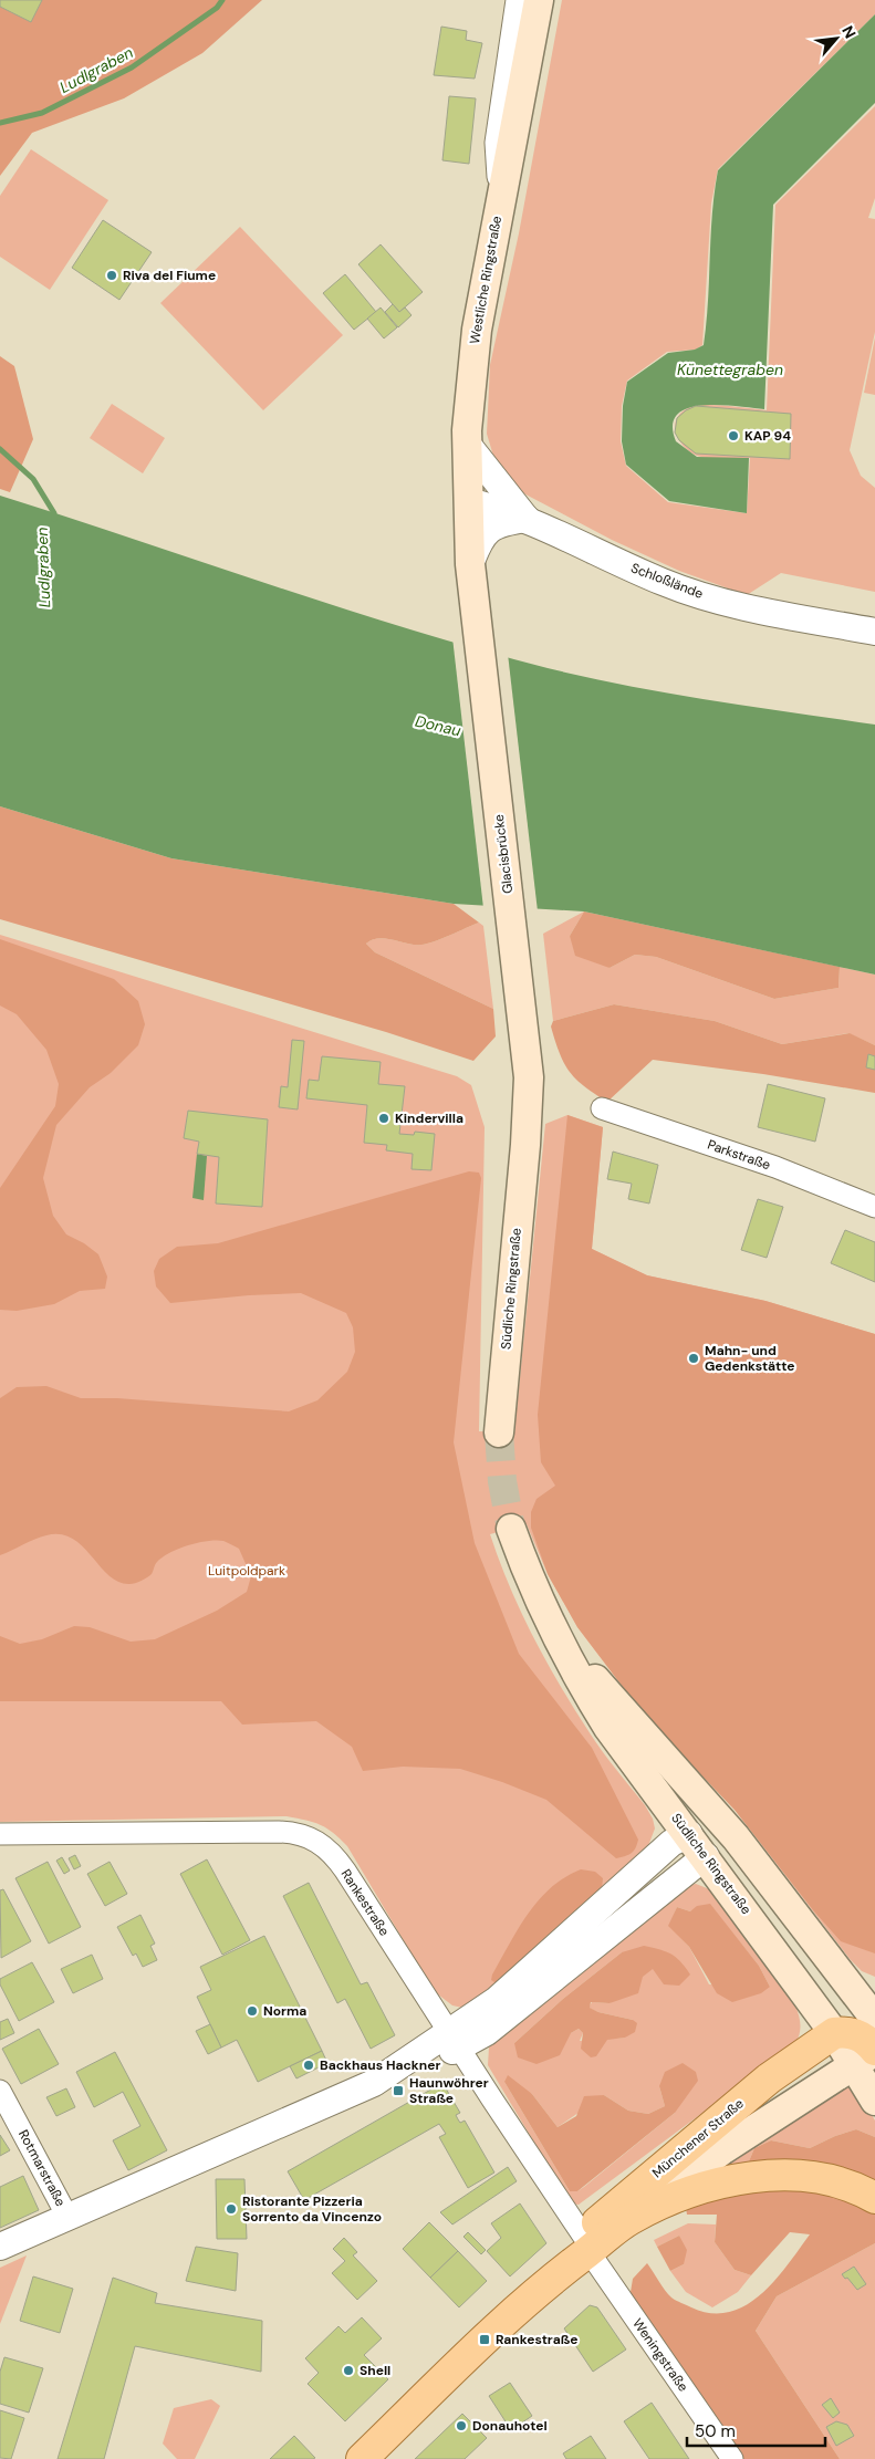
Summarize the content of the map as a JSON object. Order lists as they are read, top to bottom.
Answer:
{
  "streets": {
    "main road": [
      "Westliche Ringstraße",
      "Glacisbrücke",
      "Südliche Ringstraße",
      "Münchener Straße"
    ],
    "street": [
      "Schloßlände",
      "Parkstraße",
      "Rankestraße",
      "Rotmarstraße",
      "Weningstraße"
    ]
  },
  "crossings": [
    ["Westliche Ringstraße", "Schloßlände"],
    ["Westliche Ringstraße", "Glacisbrücke"],
    ["Glacisbrücke", "Südliche Ringstraße"],
    ["Südliche Ringstraße", "Münchener Straße"],
    ["Rankestraße", "Münchener Straße"],
    ["Rankestraße", "Weningstraße"],
    ["Münchener Straße", "Weningstraße"]
  ],
  "water": ["Ludlgraben", "Künettegraben", "Donau"],
  "parks": ["Luitpoldpark"],
  "places": {
    "other": [
      "Riva del Fiume",
      "KAP 94",
      "Kindervilla",
      "Mahn- und Gedenkstätte",
      "Norma",
      "Backhaus Hackner",
      "Ristorante Pizzeria Sorrento da Vincenzo",
      "Shell",
      "Donauhotel"
    ],
    "transit": ["Haunwöhrer Straße", "Rankestraße"]
  },
  "scale_bar": "50 m",
  "north": "top right"
}
